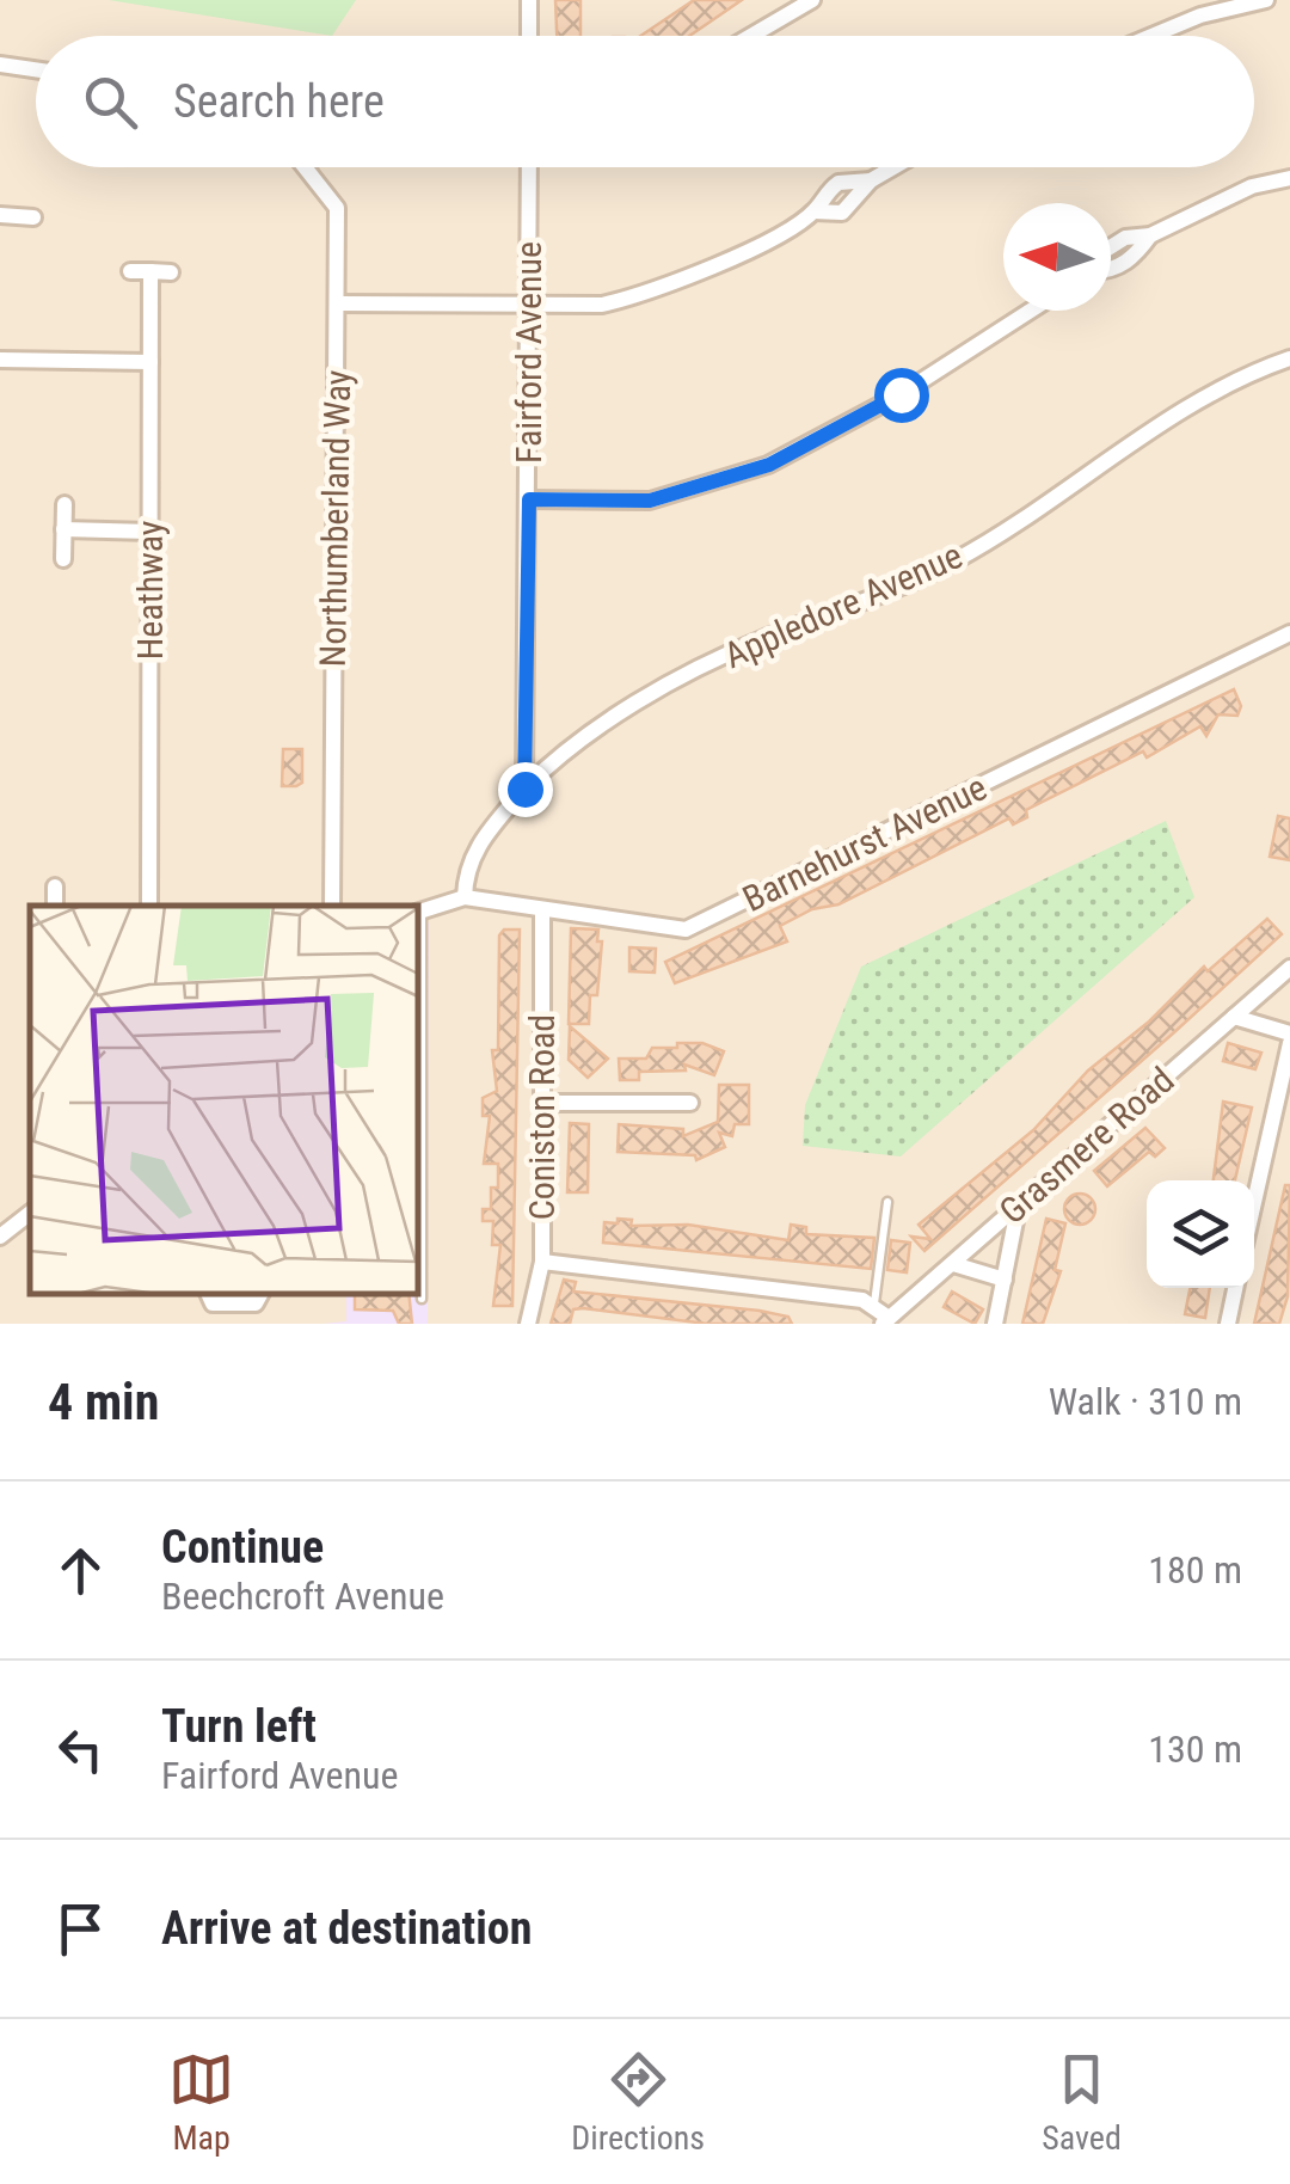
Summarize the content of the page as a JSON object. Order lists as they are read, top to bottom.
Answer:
{
  "streets": {
    "street": [
      "Fairford Avenue",
      "Northumberland Way",
      "Heathway",
      "Appledore Avenue",
      "Barnehurst Avenue",
      "Coniston Road",
      "Grasmere Road"
    ]
  },
  "crossings": [
    ["Fairford Avenue", "Appledore Avenue"],
    ["Barnehurst Avenue", "Coniston Road"]
  ],
  "north": "left",
  "page": {
    "search": "Search here",
    "heading": ["4 min", "Walk · 310 m"],
    "list": [
      ["Continue", "Beechcroft Avenue", "180 m"],
      ["Turn left", "Fairford Avenue", "130 m"],
      "Arrive at destination"
    ],
    "nav": ["Map", "Directions", "Saved"]
  }
}
